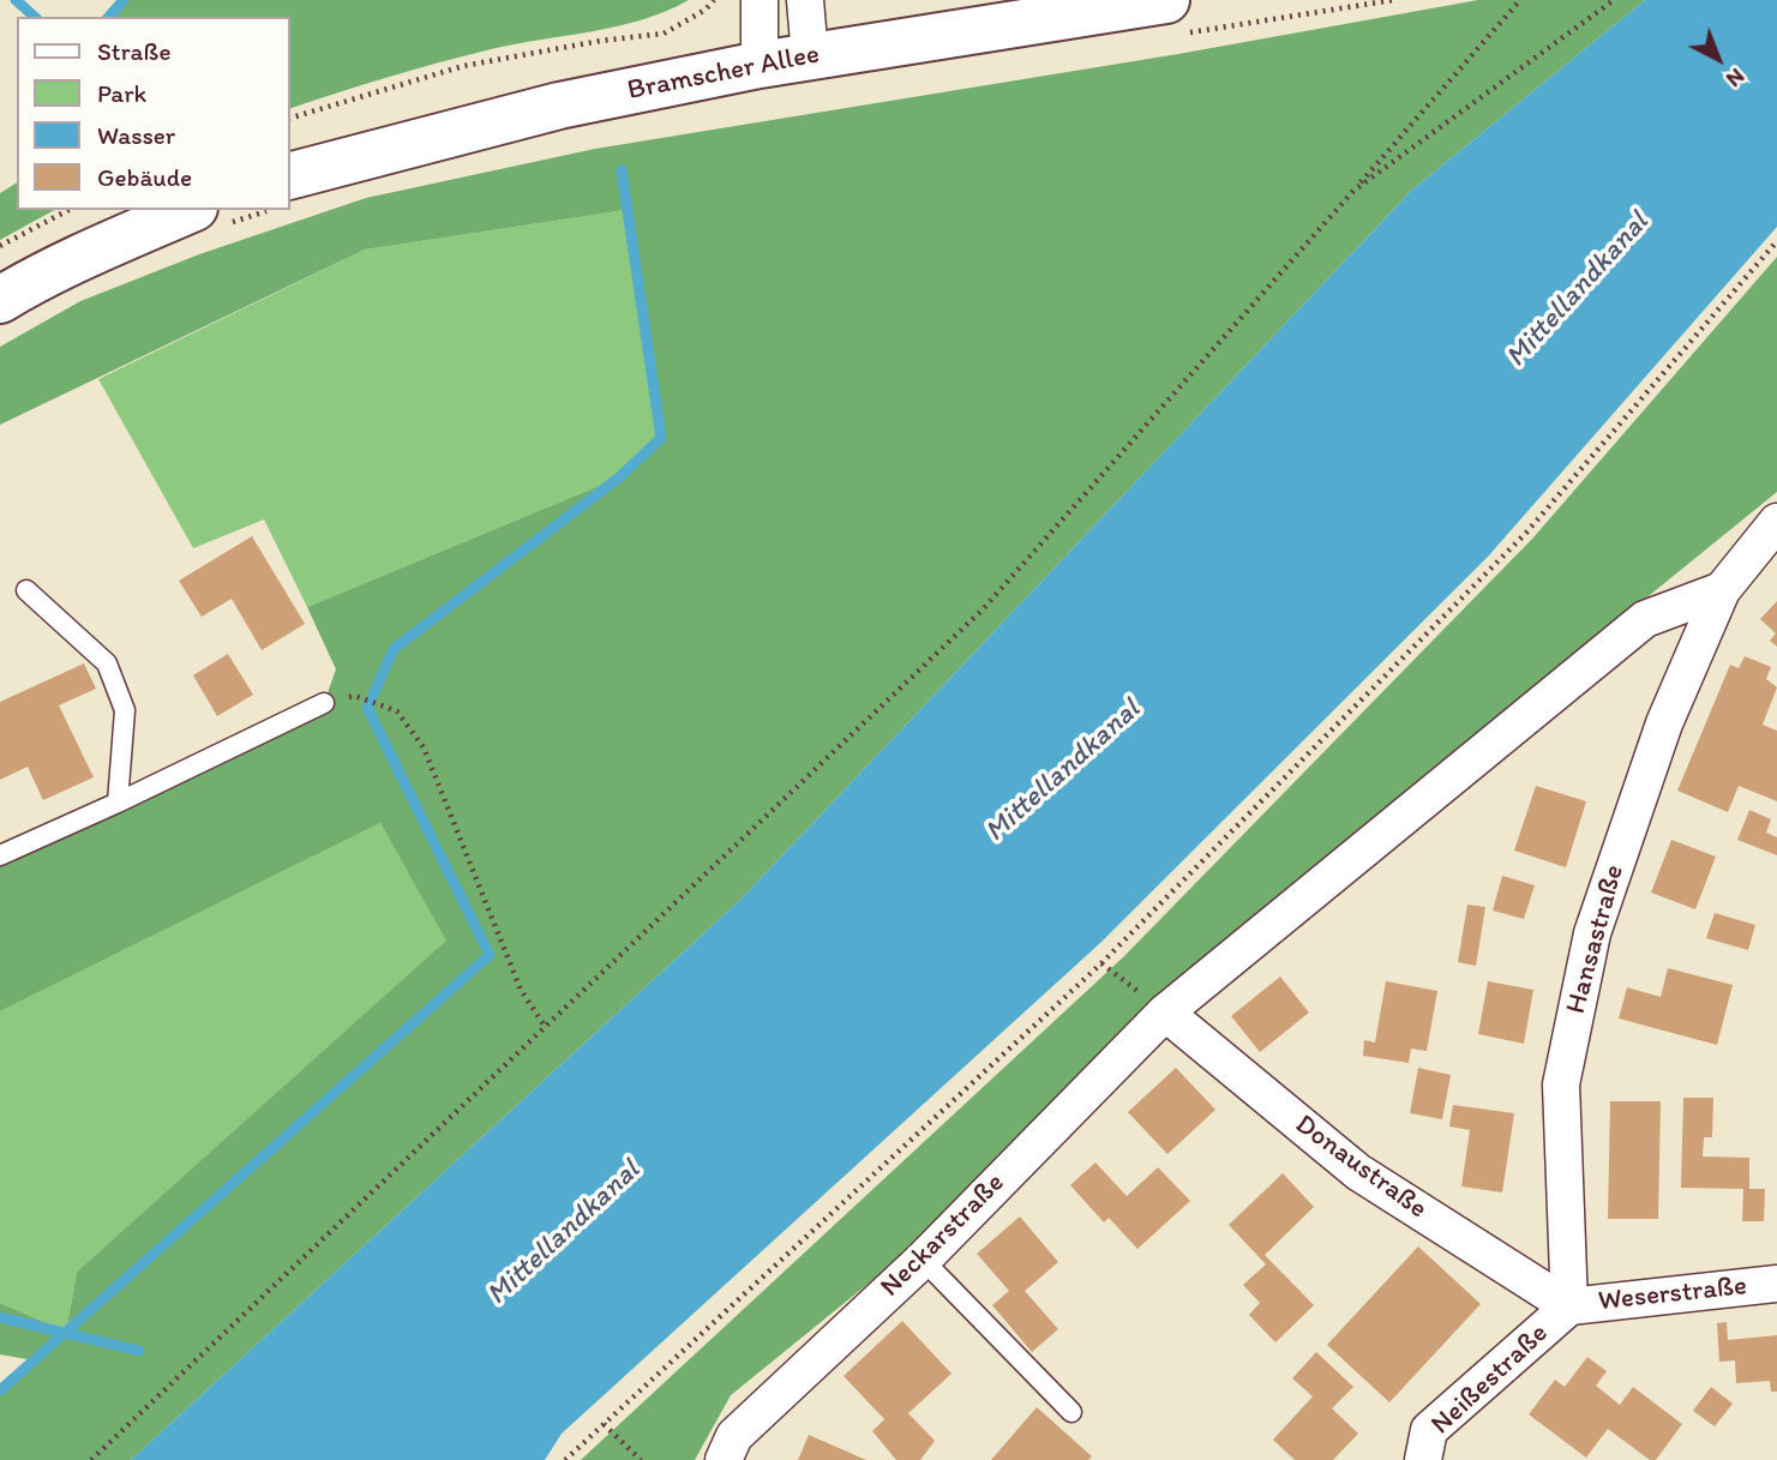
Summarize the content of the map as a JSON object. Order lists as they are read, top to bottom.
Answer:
{
  "streets": {
    "main road": ["Bramscher Allee"],
    "street": [
      "Hansastraße",
      "Donaustraße",
      "Neckarstraße",
      "Weserstraße",
      "Neißestraße"
    ]
  },
  "crossings": [
    ["Hansastraße", "Donaustraße"],
    ["Hansastraße", "Weserstraße"],
    ["Hansastraße", "Neißestraße"],
    ["Donaustraße", "Neckarstraße"],
    ["Donaustraße", "Weserstraße"],
    ["Donaustraße", "Neißestraße"],
    ["Weserstraße", "Neißestraße"]
  ],
  "water": ["Mittellandkanal"],
  "legend": [
    "Straße",
    "Park",
    "Wasser",
    "Gebäude"
  ],
  "north": "bottom right"
}
